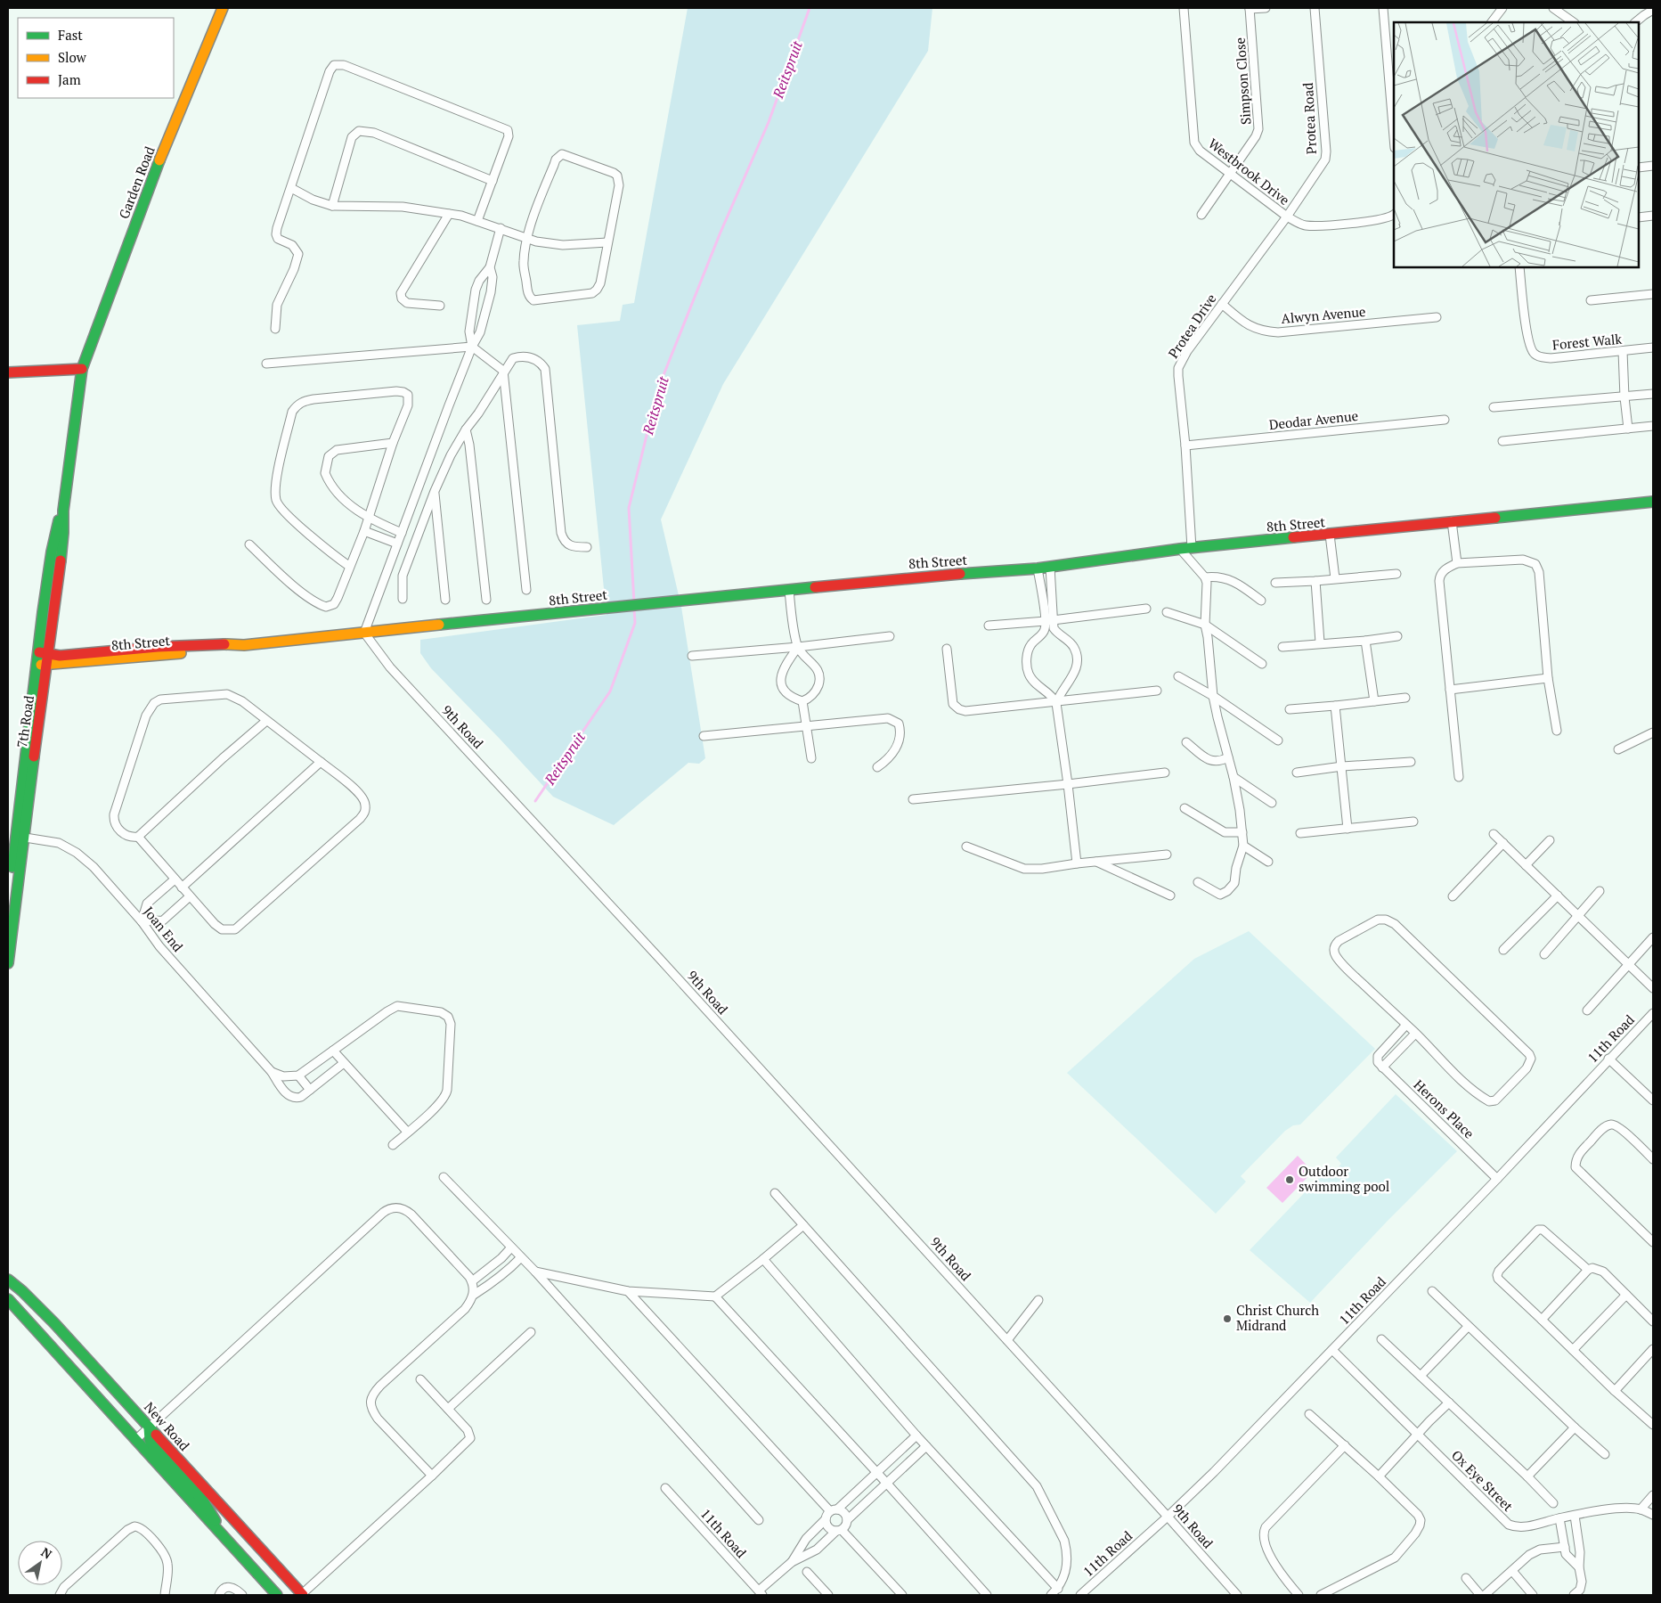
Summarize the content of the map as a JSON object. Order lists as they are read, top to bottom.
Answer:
{
  "streets": {
    "street": [
      "Simpson Close",
      "Protea Road",
      "Westbrook Drive",
      "Garden Road",
      "Alwyn Avenue",
      "Protea Drive",
      "Forest Walk",
      "Deodar Avenue",
      "8th Street",
      "7th Road",
      "9th Road",
      "Joan End",
      "11th Road",
      "Herons Place",
      "New Road",
      "Ox Eye Street"
    ]
  },
  "crossings": [
    ["Simpson Close", "Westbrook Drive"],
    ["Protea Road", "Westbrook Drive"],
    ["Protea Road", "Protea Drive"],
    ["Westbrook Drive", "Protea Drive"],
    ["Garden Road", "7th Road"],
    ["Alwyn Avenue", "Protea Drive"],
    ["Protea Drive", "Deodar Avenue"],
    ["Protea Drive", "8th Street"],
    ["8th Street", "7th Road"],
    ["8th Street", "9th Road"],
    ["7th Road", "Joan End"],
    ["9th Road", "11th Road"],
    ["11th Road", "Herons Place"],
    ["11th Road", "Ox Eye Street"]
  ],
  "water": ["Reitspruit"],
  "places": ["Outdoor swimming pool", "Christ Church Midrand"],
  "legend": ["Fast", "Slow", "Jam"],
  "north": "top right"
}
